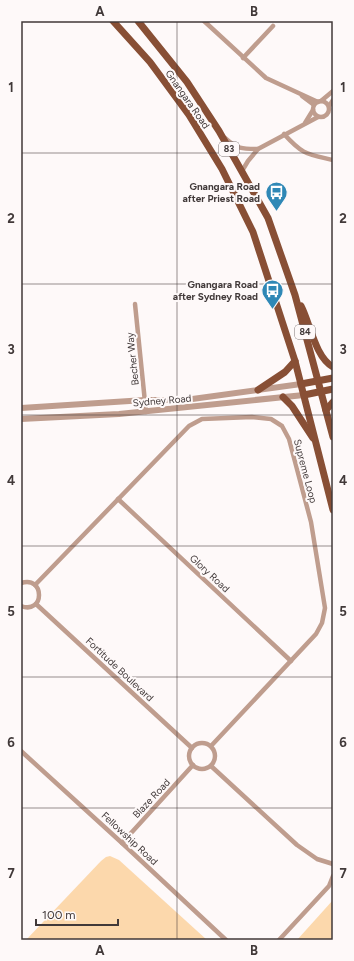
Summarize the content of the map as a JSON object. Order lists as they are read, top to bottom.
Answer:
{
  "streets": {
    "main road": ["Gnangara Road", "83", "84"],
    "street": [
      "Becher Way",
      "Sydney Road",
      "Supreme Loop",
      "Glory Road",
      "Fortitude Boulevard",
      "Blaze Road",
      "Fellowship Road"
    ]
  },
  "crossings": [
    ["Gnangara Road", "83"],
    ["Gnangara Road", "84"],
    ["Gnangara Road", "Sydney Road"],
    ["83", "Sydney Road"],
    ["Becher Way", "Sydney Road"],
    ["Supreme Loop", "Glory Road"],
    ["Supreme Loop", "Fortitude Boulevard"],
    ["Supreme Loop", "Blaze Road"],
    ["Fortitude Boulevard", "Blaze Road"],
    ["Blaze Road", "Fellowship Road"]
  ],
  "places": {
    "bus stop": ["Gnangara Road after Priest Road", "Gnangara Road after Sydney Road"]
  },
  "scale_bar": "100 m",
  "grid": {
    "columns": ["A", "B"],
    "rows": [
      "1",
      "2",
      "3",
      "4",
      "5",
      "6",
      "7"
    ]
  }
}
